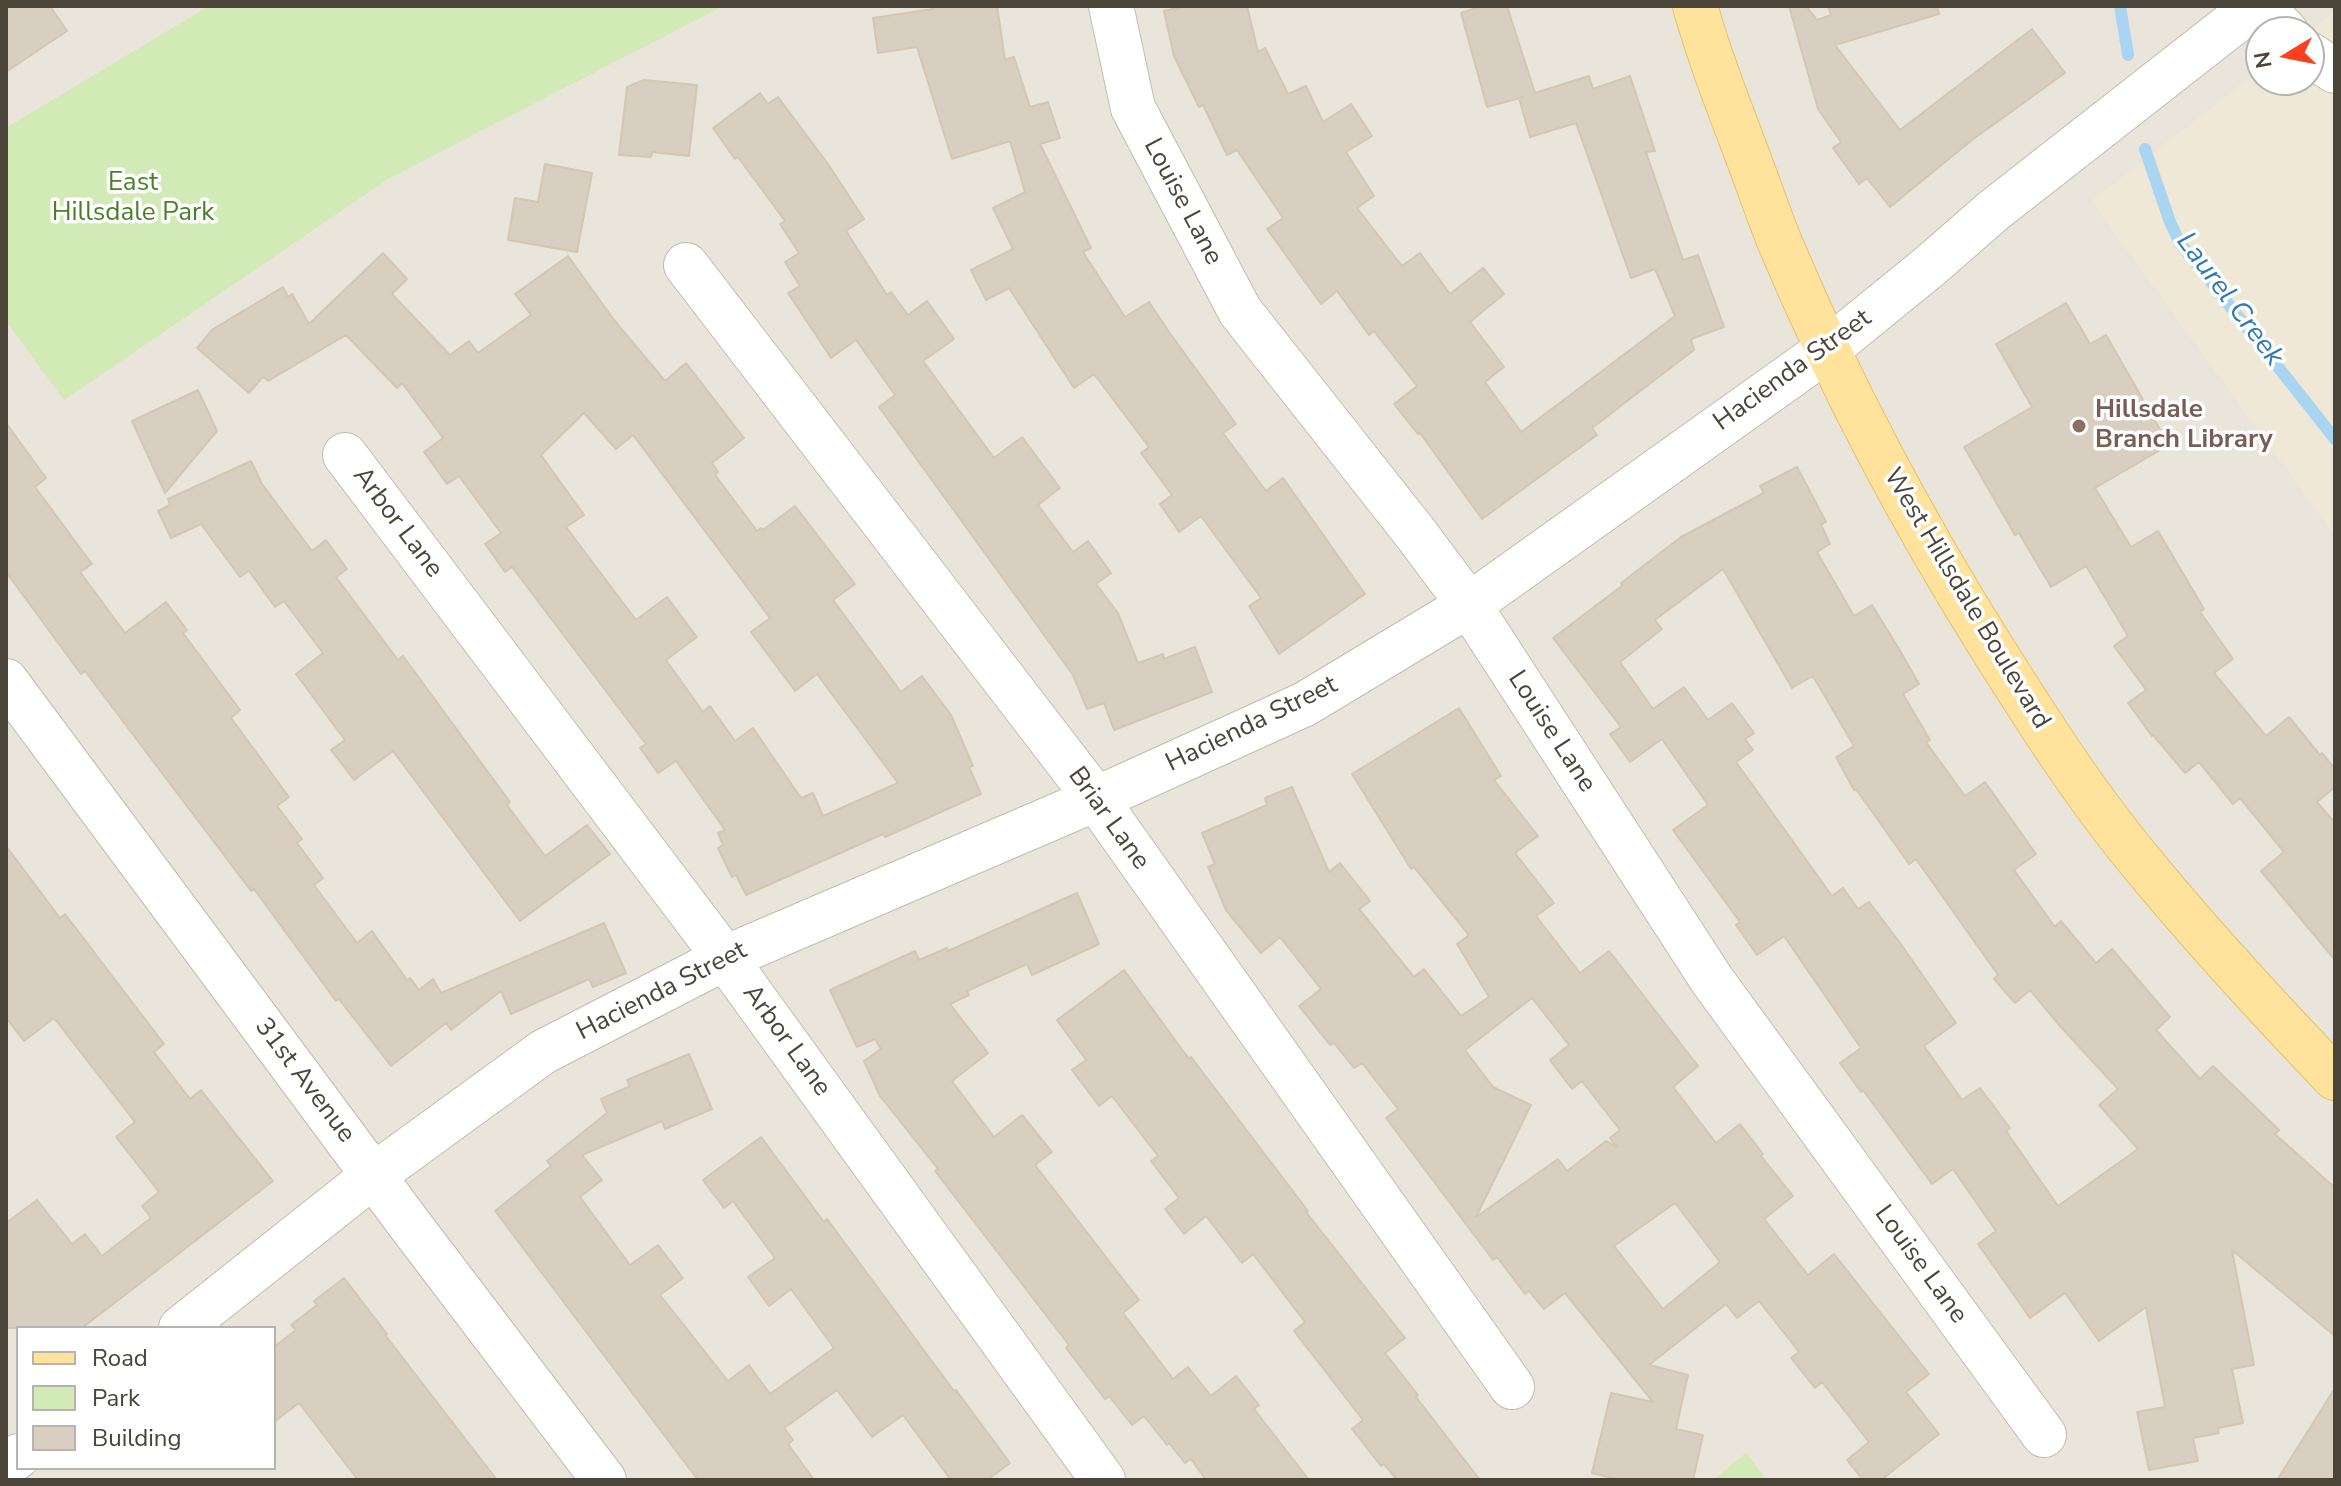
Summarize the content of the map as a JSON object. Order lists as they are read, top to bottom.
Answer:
{
  "streets": {
    "main road": ["West Hillsdale Boulevard"],
    "street": [
      "Louise Lane",
      "Hacienda Street",
      "Arbor Lane",
      "Briar Lane",
      "31st Avenue"
    ]
  },
  "crossings": [
    ["Louise Lane", "Hacienda Street"],
    ["Hacienda Street", "Arbor Lane"],
    ["Hacienda Street", "West Hillsdale Boulevard"],
    ["Hacienda Street", "Briar Lane"],
    ["Hacienda Street", "31st Avenue"]
  ],
  "water": ["Laurel Creek"],
  "parks": ["East Hillsdale Park"],
  "places": ["Hillsdale Branch Library"],
  "legend": ["Road", "Park", "Building"],
  "north": "left"
}
